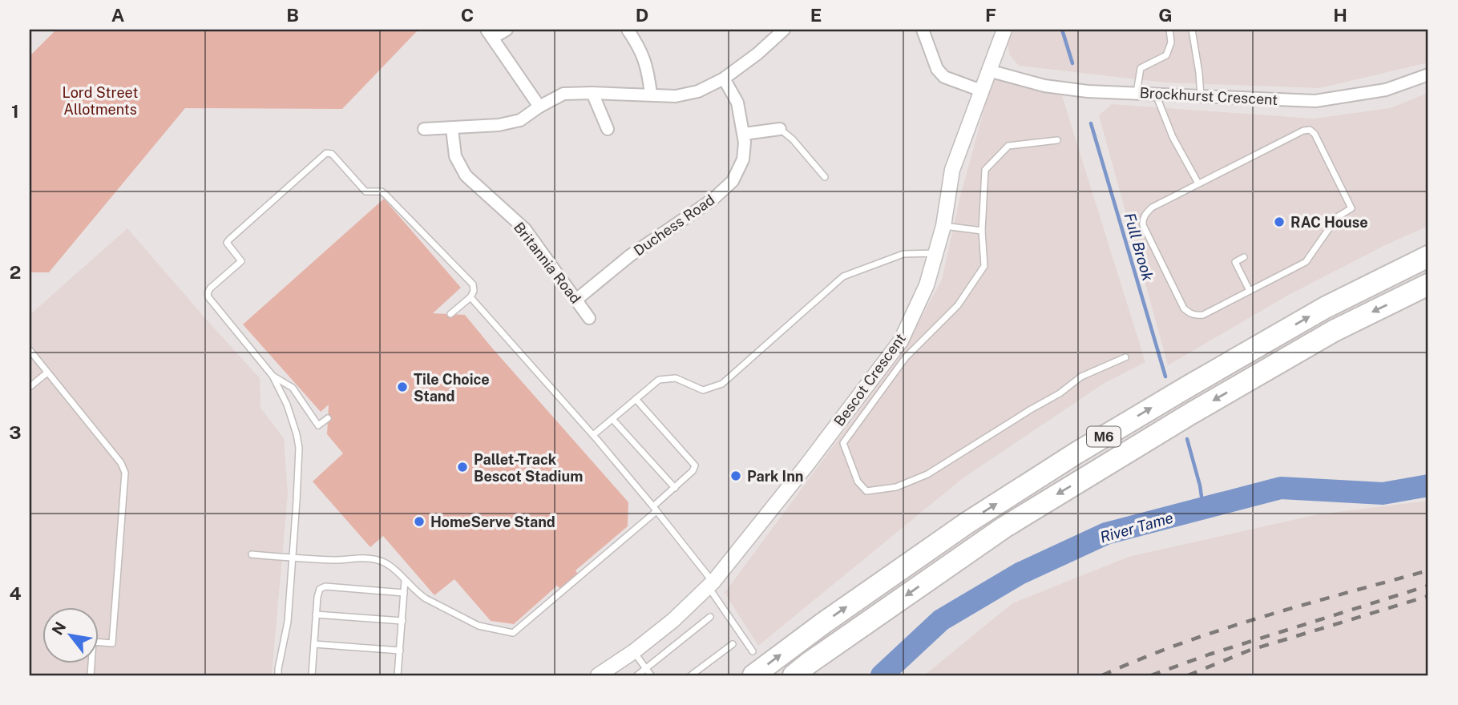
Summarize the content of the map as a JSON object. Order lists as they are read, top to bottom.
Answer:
{
  "streets": {
    "highway": ["M6"],
    "street": [
      "Brockhurst Crescent",
      "Duchess Road",
      "Britannia Road",
      "Bescot Crescent"
    ]
  },
  "crossings": [
    ["Brockhurst Crescent", "Bescot Crescent"],
    ["Duchess Road", "Britannia Road"]
  ],
  "water": ["Full Brook", "River Tame"],
  "parks": ["Lord Street Allotments"],
  "places": [
    "RAC House",
    "Tile Choice Stand",
    "Pallet-Track Bescot Stadium",
    "Park Inn",
    "HomeServe Stand"
  ],
  "north": "top left",
  "grid": {
    "columns": [
      "A",
      "B",
      "C",
      "D",
      "E",
      "F",
      "G",
      "H"
    ],
    "rows": [
      "1",
      "2",
      "3",
      "4"
    ]
  }
}
